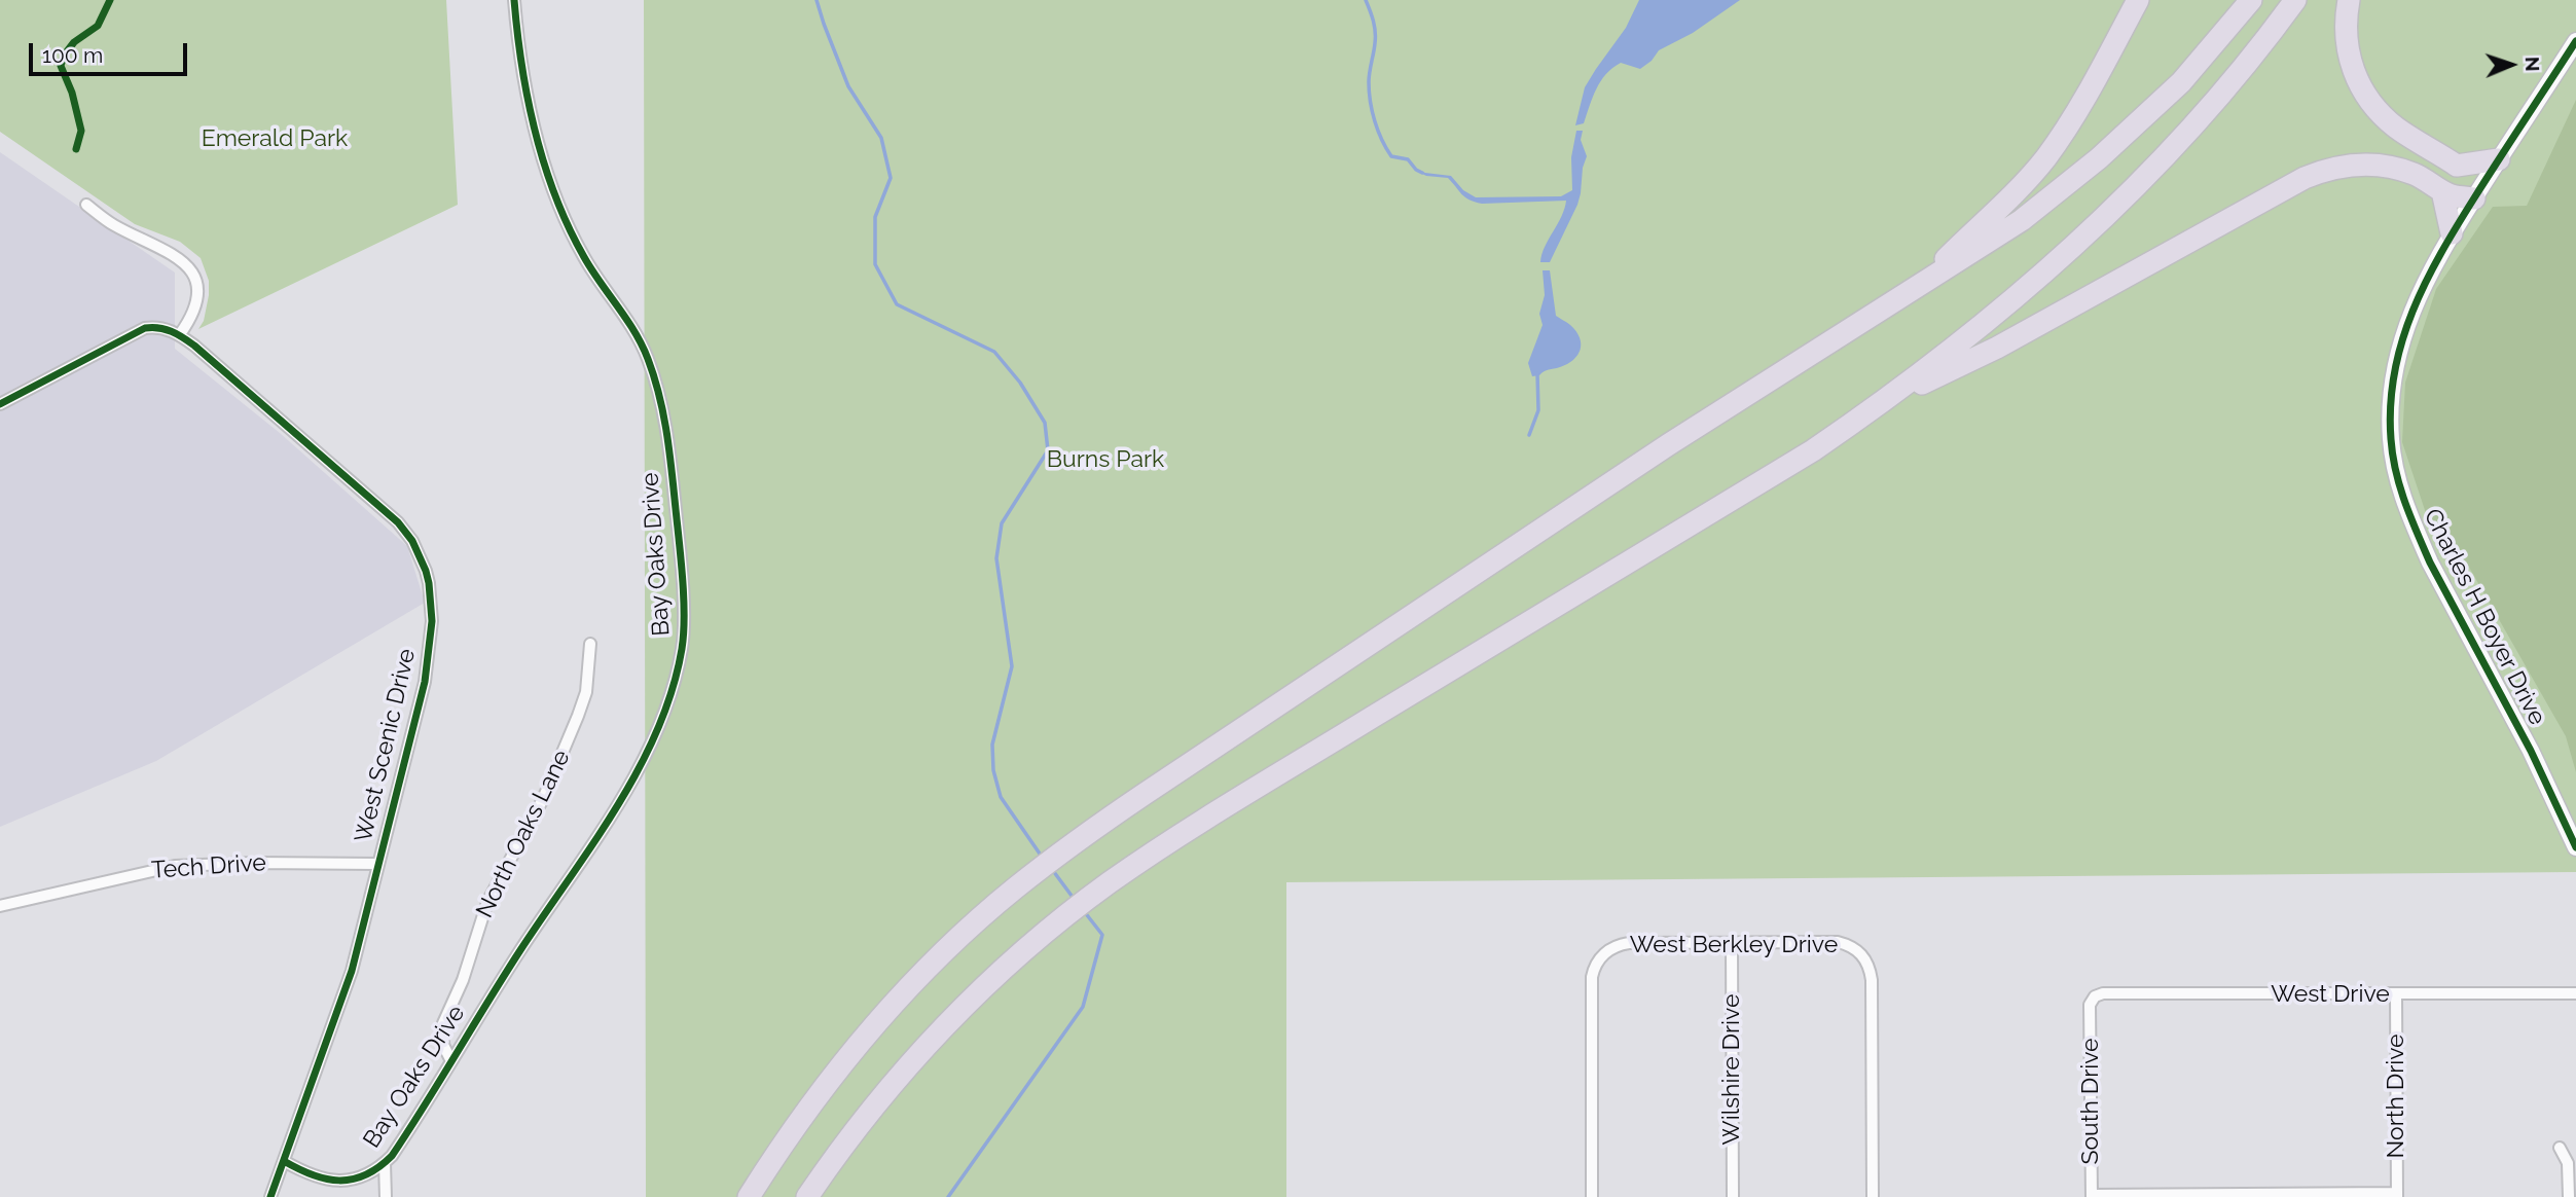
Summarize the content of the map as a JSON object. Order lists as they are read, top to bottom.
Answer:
{
  "streets": {
    "street": [
      "Bay Oaks Drive",
      "Charles H Boyer Drive",
      "West Scenic Drive",
      "North Oaks Lane",
      "Tech Drive",
      "West Berkley Drive",
      "West Drive",
      "Wilshire Drive",
      "North Drive",
      "South Drive"
    ]
  },
  "crossings": [
    ["Bay Oaks Drive", "West Scenic Drive"],
    ["Bay Oaks Drive", "North Oaks Lane"],
    ["West Scenic Drive", "Tech Drive"],
    ["West Berkley Drive", "Wilshire Drive"],
    ["West Drive", "North Drive"],
    ["West Drive", "South Drive"]
  ],
  "parks": ["Emerald Park", "Burns Park"],
  "scale_bar": "100 m",
  "north": "right"
}
